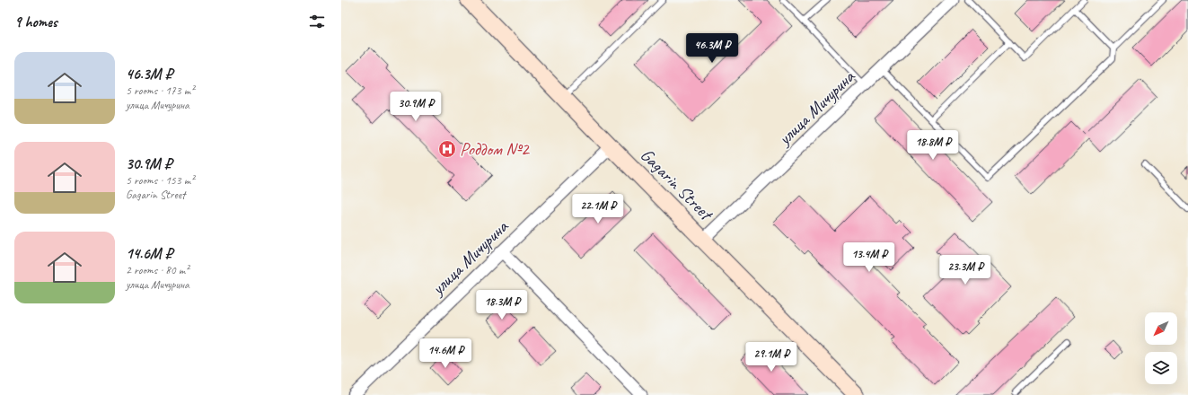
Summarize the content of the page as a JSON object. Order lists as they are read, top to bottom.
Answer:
{
  "streets": {
    "main road": ["Gagarin Street"],
    "street": ["улица Мичурина"]
  },
  "crossings": [
    ["улица Мичурина", "Gagarin Street"]
  ],
  "places": {
    "hospital": ["Роддом №2"]
  },
  "north": "bottom left",
  "page": {
    "heading": "9 homes",
    "price": [
      "46.3M ₽",
      "30.9M ₽",
      "18.8M ₽",
      "22.1M ₽",
      "13.4M ₽",
      "23.3M ₽",
      "18.3M ₽",
      "14.6M ₽",
      "29.1M ₽"
    ],
    "list": [
      {
        "name": "46.3M ₽",
        "note": "5 rooms · 173 m² · улица Мичурина"
      },
      {
        "name": "30.9M ₽",
        "note": "5 rooms · 153 m² · Gagarin Street"
      },
      {
        "name": "14.6M ₽",
        "note": "2 rooms · 80 m² · улица Мичурина"
      }
    ]
  }
}
